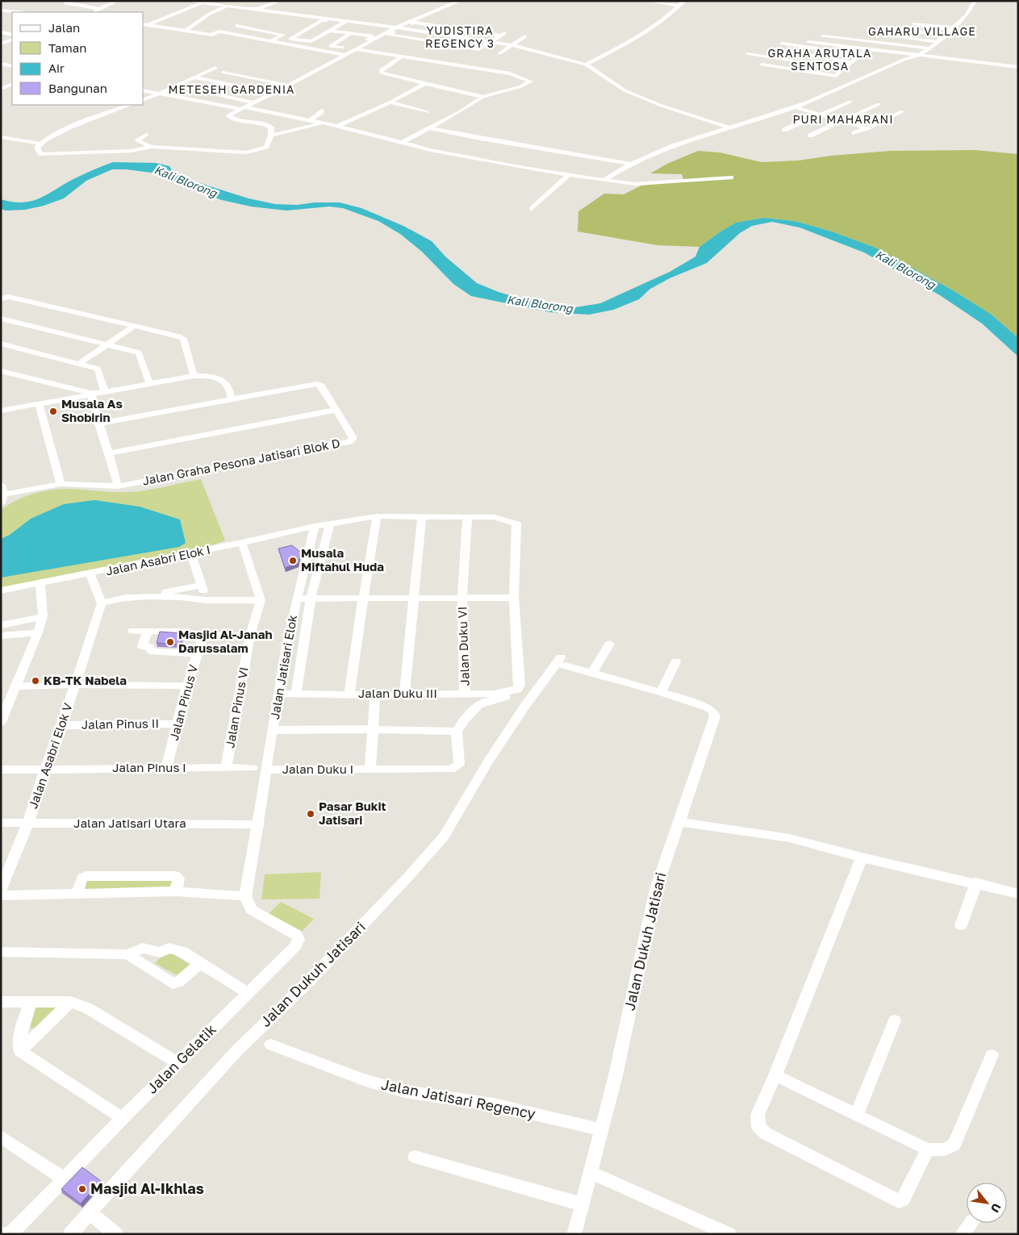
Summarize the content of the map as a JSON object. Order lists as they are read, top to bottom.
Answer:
{
  "streets": {
    "street": [
      "Jalan Graha Pesona Jatisari Blok D",
      "Jalan Asabri Elok I",
      "Jalan Duku VI",
      "Jalan Jatisari Elok",
      "Jalan Duku III",
      "Jalan Pinus V",
      "Jalan Pinus VI",
      "Jalan Pinus II",
      "Jalan Asabri Elok V",
      "Jalan Pinus I",
      "Jalan Duku I",
      "Jalan Jatisari Utara",
      "Jalan Dukuh Jatisari",
      "Jalan Gelatik",
      "Jalan Jatisari Regency"
    ]
  },
  "crossings": [
    ["Jalan Asabri Elok I", "Jalan Jatisari Elok"],
    ["Jalan Duku VI", "Jalan Jatisari Elok"],
    ["Jalan Duku VI", "Jalan Duku III"],
    ["Jalan Jatisari Elok", "Jalan Duku III"],
    ["Jalan Jatisari Elok", "Jalan Duku I"],
    ["Jalan Jatisari Elok", "Jalan Jatisari Utara"],
    ["Jalan Jatisari Elok", "Jalan Gelatik"],
    ["Jalan Duku III", "Jalan Duku I"],
    ["Jalan Pinus V", "Jalan Pinus II"],
    ["Jalan Pinus V", "Jalan Pinus I"],
    ["Jalan Pinus VI", "Jalan Pinus I"],
    ["Jalan Pinus II", "Jalan Asabri Elok V"],
    ["Jalan Asabri Elok V", "Jalan Pinus I"],
    ["Jalan Asabri Elok V", "Jalan Jatisari Utara"],
    ["Jalan Dukuh Jatisari", "Jalan Jatisari Regency"]
  ],
  "districts": [
    "YUDISTIRA REGENCY 3",
    "GAHARU VILLAGE",
    "GRAHA ARUTALA SENTOSA",
    "METESEH GARDENIA",
    "PURI MAHARANI"
  ],
  "water": ["Kali Blorong"],
  "places": [
    "Musala As Shobirin",
    "Musala Miftahul Huda",
    "Masjid Al-Janah Darussalam",
    "KB-TK Nabela",
    "Pasar Bukit Jatisari",
    "Masjid Al-Ikhlas"
  ],
  "legend": [
    "Jalan",
    "Taman",
    "Air",
    "Bangunan"
  ],
  "north": "bottom right"
}
